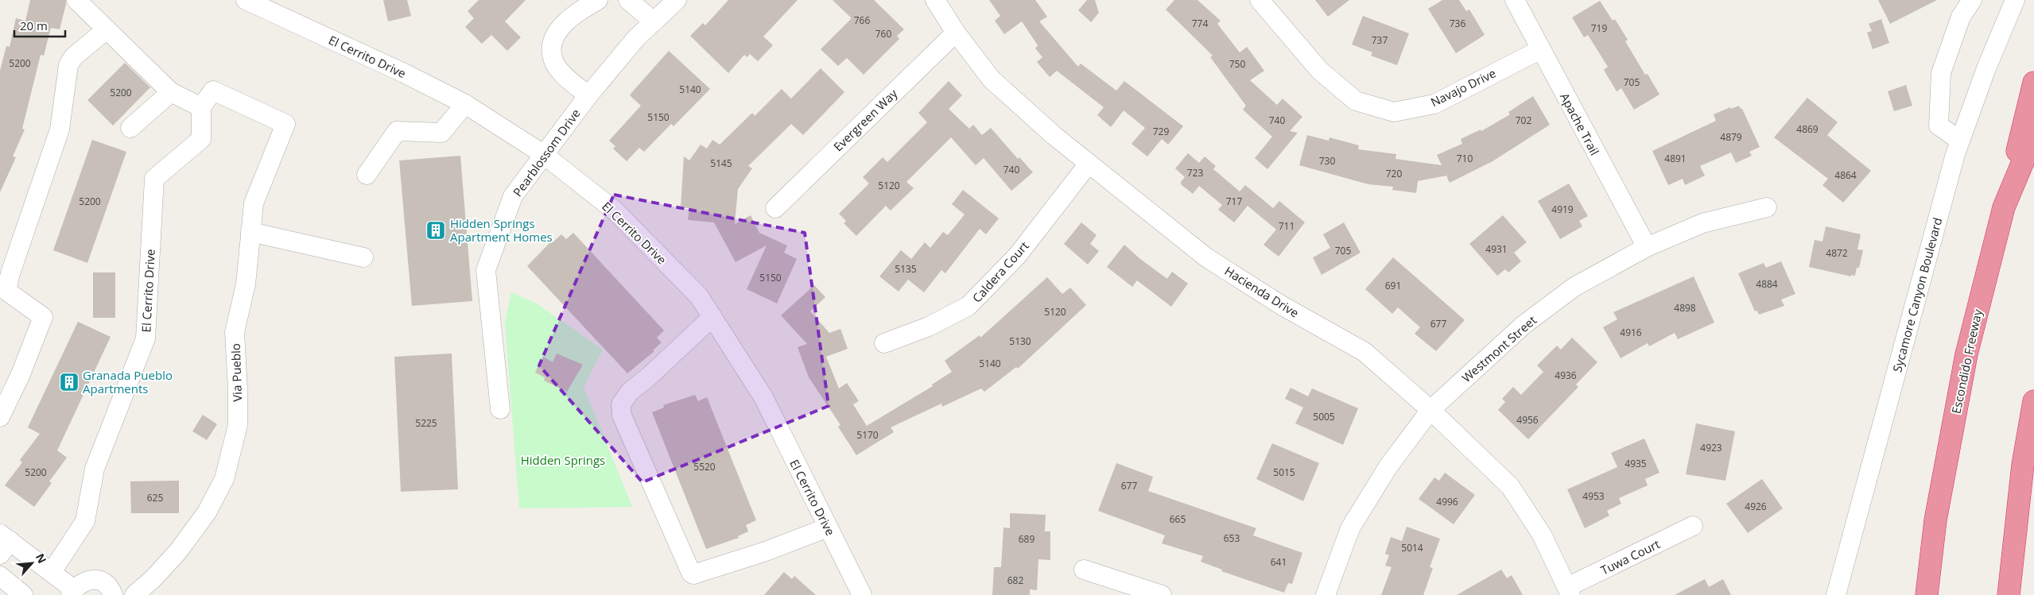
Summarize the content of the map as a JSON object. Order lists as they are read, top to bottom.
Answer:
{
  "streets": {
    "highway": ["Escondido Freeway"],
    "street": [
      "El Cerrito Drive",
      "Navajo Drive",
      "Evergreen Way",
      "Apache Trail",
      "Pearblossom Drive",
      "Caldera Court",
      "Hacienda Drive",
      "Sycamore Canyon Boulevard",
      "Westmont Street",
      "Via Pueblo",
      "Tuwa Court"
    ]
  },
  "crossings": [
    ["El Cerrito Drive", "Pearblossom Drive"],
    ["El Cerrito Drive", "Via Pueblo"],
    ["Navajo Drive", "Apache Trail"],
    ["Evergreen Way", "Hacienda Drive"],
    ["Apache Trail", "Westmont Street"],
    ["Caldera Court", "Hacienda Drive"],
    ["Hacienda Drive", "Westmont Street"],
    ["Hacienda Drive", "Tuwa Court"]
  ],
  "parks": ["Hidden Springs"],
  "places": {
    "building": ["Hidden Springs Apartment Homes", "Granada Pueblo Apartments"]
  },
  "house_numbers": [
    "766",
    "774",
    "736",
    "719",
    "760",
    "737",
    "5200",
    "750",
    "705",
    "5140",
    "5200",
    "5150",
    "740",
    "702",
    "4869",
    "729",
    "4879",
    "710",
    "4891",
    "730",
    "5145",
    "740",
    "723",
    "720",
    "4864",
    "5120",
    "5200",
    "717",
    "4919",
    "711",
    "4931",
    "705",
    "4872",
    "5135",
    "5150",
    "4884",
    "691",
    "4898",
    "5120",
    "677",
    "4916",
    "5130",
    "5140",
    "4936",
    "5005",
    "4956",
    "5225",
    "5170",
    "4923",
    "4935",
    "5520",
    "5200",
    "5015",
    "677",
    "4953",
    "625",
    "4996",
    "4926",
    "665",
    "653",
    "689",
    "5014",
    "641",
    "682"
  ],
  "scale_bar": "20 m",
  "north": "top right"
}
